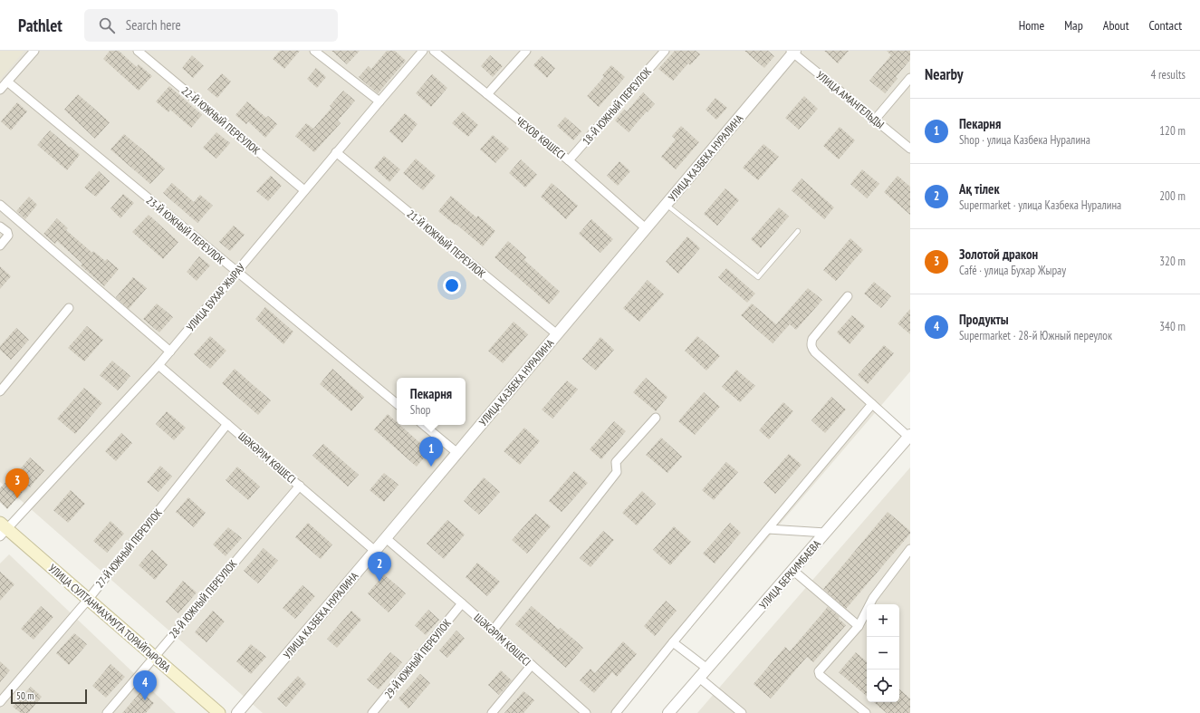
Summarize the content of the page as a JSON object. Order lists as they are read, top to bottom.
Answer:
{
  "streets": {
    "main road": ["УЛИЦА СУЛТАНМАХМУТА ТОРАЙГЫРОВА"],
    "street": [
      "УЛИЦА АМАНГЕЛЬДЫ",
      "18-Й ЮЖНЫЙ ПЕРЕУЛОК",
      "22-Й ЮЖНЫЙ ПЕРЕУЛОК",
      "ЧЕХОВ КӨШЕСІ",
      "УЛИЦА КАЗБЕКА НУРАЛИНА",
      "23-Й ЮЖНЫЙ ПЕРЕУЛОК",
      "21-Й ЮЖНЫЙ ПЕРЕУЛОК",
      "УЛИЦА БУХАР ЖЫРАУ",
      "ШӘКӘРІМ КӨШЕСІ",
      "27-Й ЮЖНЫЙ ПЕРЕУЛОК",
      "УЛИЦА БЕРКИМБАЕВА",
      "28-Й ЮЖНЫЙ ПЕРЕУЛОК",
      "29-Й ЮЖНЫЙ ПЕРЕУЛОК"
    ]
  },
  "crossings": [
    ["УЛИЦА АМАНГЕЛЬДЫ", "УЛИЦА КАЗБЕКА НУРАЛИНА"],
    ["18-Й ЮЖНЫЙ ПЕРЕУЛОК", "ЧЕХОВ КӨШЕСІ"],
    ["22-Й ЮЖНЫЙ ПЕРЕУЛОК", "УЛИЦА БУХАР ЖЫРАУ"],
    ["ЧЕХОВ КӨШЕСІ", "УЛИЦА КАЗБЕКА НУРАЛИНА"],
    ["УЛИЦА КАЗБЕКА НУРАЛИНА", "21-Й ЮЖНЫЙ ПЕРЕУЛОК"],
    ["УЛИЦА КАЗБЕКА НУРАЛИНА", "ШӘКӘРІМ КӨШЕСІ"],
    ["23-Й ЮЖНЫЙ ПЕРЕУЛОК", "УЛИЦА БУХАР ЖЫРАУ"],
    ["21-Й ЮЖНЫЙ ПЕРЕУЛОК", "УЛИЦА БУХАР ЖЫРАУ"],
    ["УЛИЦА БУХАР ЖЫРАУ", "ШӘКӘРІМ КӨШЕСІ"],
    ["УЛИЦА БУХАР ЖЫРАУ", "УЛИЦА СУЛТАНМАХМУТА ТОРАЙГЫРОВА"],
    ["ШӘКӘРІМ КӨШЕСІ", "27-Й ЮЖНЫЙ ПЕРЕУЛОК"],
    ["ШӘКӘРІМ КӨШЕСІ", "28-Й ЮЖНЫЙ ПЕРЕУЛОК"],
    ["ШӘКӘРІМ КӨШЕСІ", "29-Й ЮЖНЫЙ ПЕРЕУЛОК"],
    ["27-Й ЮЖНЫЙ ПЕРЕУЛОК", "УЛИЦА СУЛТАНМАХМУТА ТОРАЙГЫРОВА"],
    ["28-Й ЮЖНЫЙ ПЕРЕУЛОК", "УЛИЦА СУЛТАНМАХМУТА ТОРАЙГЫРОВА"]
  ],
  "scale_bar": "50 m",
  "page": {
    "header": "Pathlet",
    "search": "Search here",
    "nav": [
      "Home",
      "Map",
      "About",
      "Contact"
    ],
    "heading": ["Nearby", "4 results"],
    "list": [
      {
        "mark": "1",
        "name": "Пекарня",
        "note": "Shop · улица Казбека Нуралина",
        "value": "120 m"
      },
      {
        "mark": "2",
        "name": "Ақ тілек",
        "note": "Supermarket · улица Казбека Нуралина",
        "value": "200 m"
      },
      {
        "mark": "3",
        "name": "Золотой дракон",
        "note": "Café · улица Бухар Жырау",
        "value": "320 m"
      },
      {
        "mark": "4",
        "name": "Продукты",
        "note": "Supermarket · 28-й Южный переулок",
        "value": "340 m"
      }
    ],
    "popup": ["Пекарня", "Shop"],
    "pins": [
      "1",
      "3",
      "2",
      "4"
    ],
    "map_buttons": ["+", "−"],
    "scale": "50 m"
  }
}
